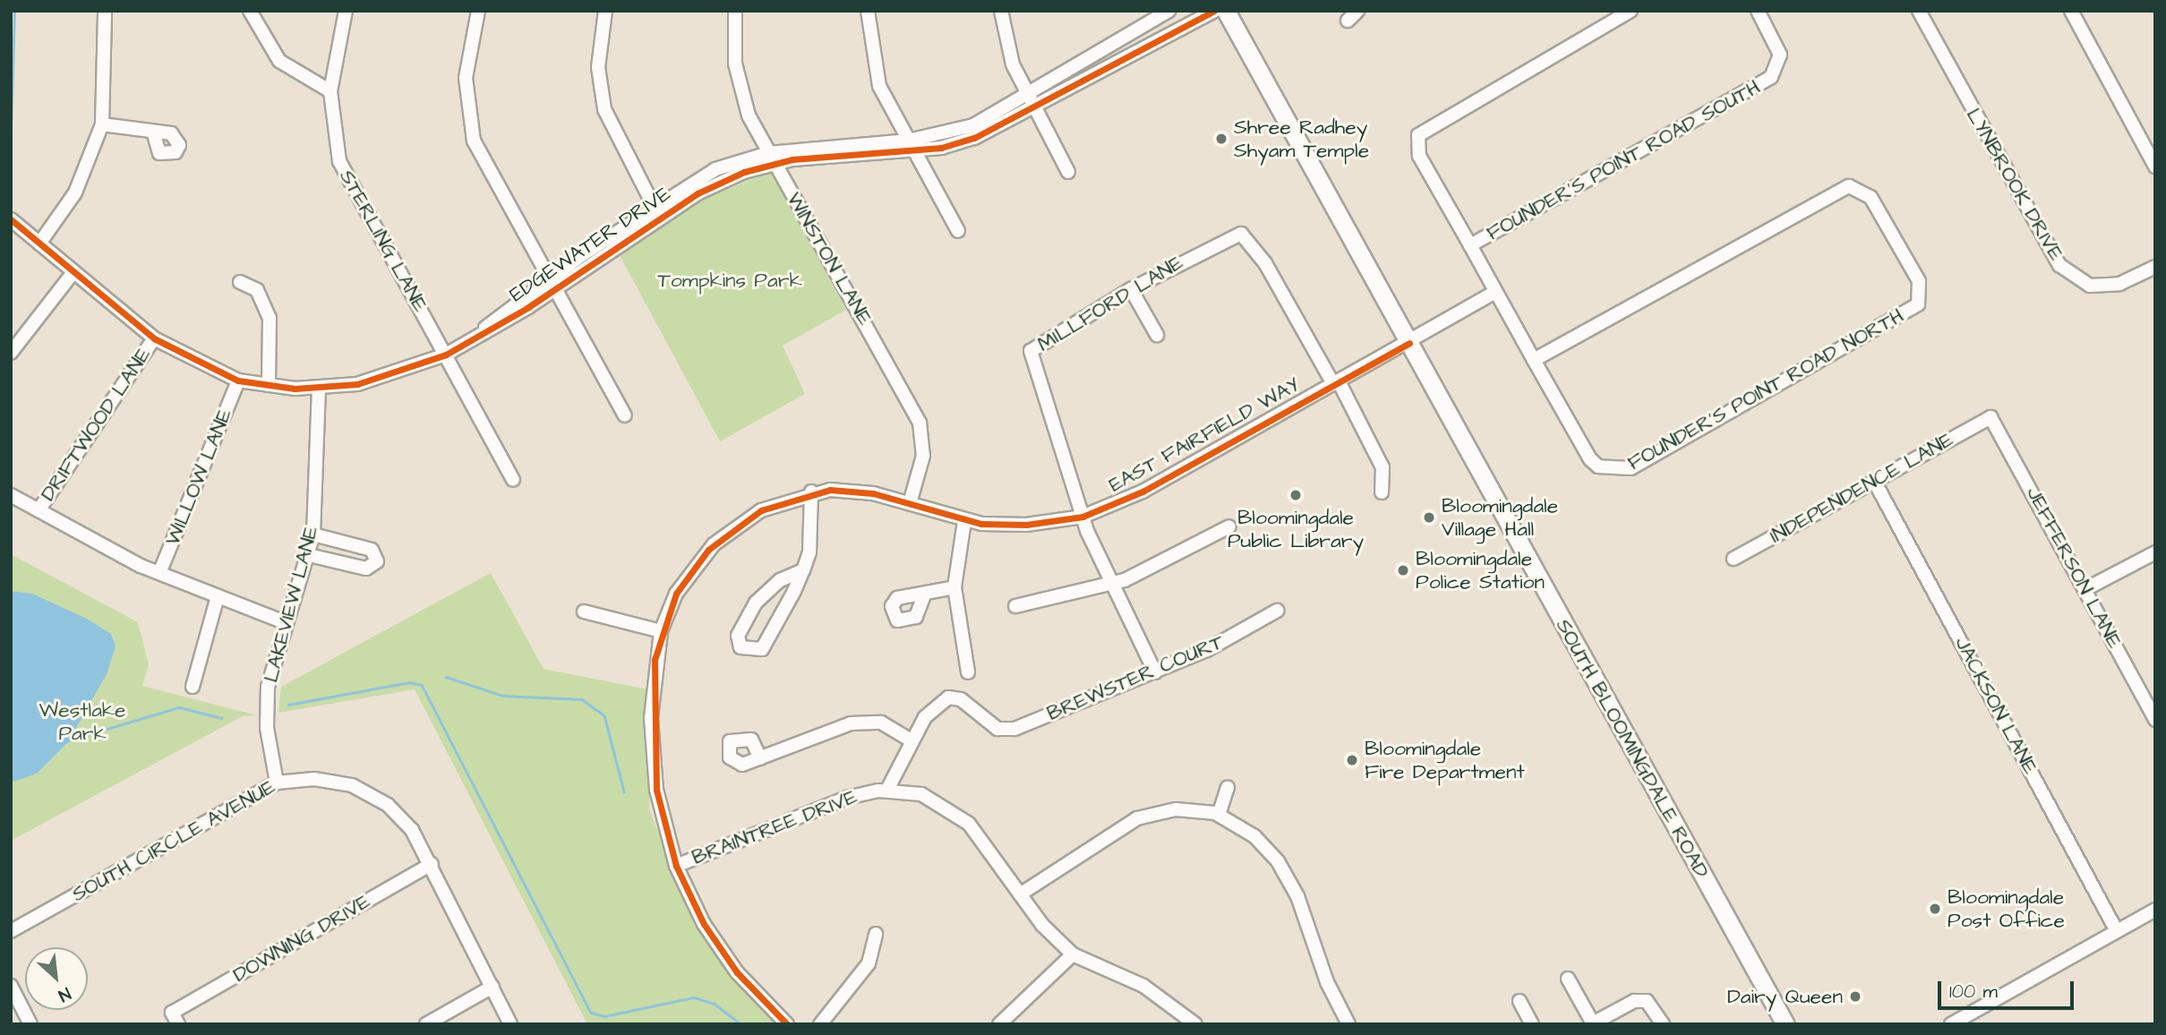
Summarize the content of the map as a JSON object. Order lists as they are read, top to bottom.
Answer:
{
  "streets": {
    "main road": ["SOUTH BLOOMINGDALE ROAD"],
    "street": [
      "FOUNDER'S POINT ROAD SOUTH",
      "LYNBROOK DRIVE",
      "STERLING LANE",
      "EDGEWATER DRIVE",
      "WINSTON LANE",
      "MILLFORD LANE",
      "FOUNDER'S POINT ROAD NORTH",
      "DRIFTWOOD LANE",
      "EAST FAIRFIELD WAY",
      "WILLOW LANE",
      "INDEPENDENCE LANE",
      "JEFFERSON LANE",
      "LAKEVIEW LANE",
      "BREWSTER COURT",
      "JACKSON LANE",
      "BRAINTREE DRIVE",
      "SOUTH CIRCLE AVENUE",
      "DOWNING DRIVE"
    ]
  },
  "crossings": [
    ["STERLING LANE", "EDGEWATER DRIVE"],
    ["EDGEWATER DRIVE", "WINSTON LANE"],
    ["EDGEWATER DRIVE", "DRIFTWOOD LANE"],
    ["EDGEWATER DRIVE", "WILLOW LANE"],
    ["EDGEWATER DRIVE", "LAKEVIEW LANE"],
    ["WINSTON LANE", "EAST FAIRFIELD WAY"],
    ["MILLFORD LANE", "EAST FAIRFIELD WAY"],
    ["MILLFORD LANE", "BREWSTER COURT"],
    ["EAST FAIRFIELD WAY", "SOUTH BLOOMINGDALE ROAD"],
    ["EAST FAIRFIELD WAY", "BRAINTREE DRIVE"],
    ["INDEPENDENCE LANE", "JEFFERSON LANE"],
    ["INDEPENDENCE LANE", "JACKSON LANE"],
    ["LAKEVIEW LANE", "SOUTH CIRCLE AVENUE"],
    ["SOUTH CIRCLE AVENUE", "DOWNING DRIVE"]
  ],
  "parks": ["Tompkins Park", "Westlake Park"],
  "places": [
    "Shree Radhey Shyam Temple",
    "Bloomingdale Public Library",
    "Bloomingdale Village Hall",
    "Bloomingdale Police Station",
    "Bloomingdale Fire Department",
    "Bloomingdale Post Office",
    "Dairy Queen"
  ],
  "scale_bar": "100 m",
  "north": "bottom right"
}
